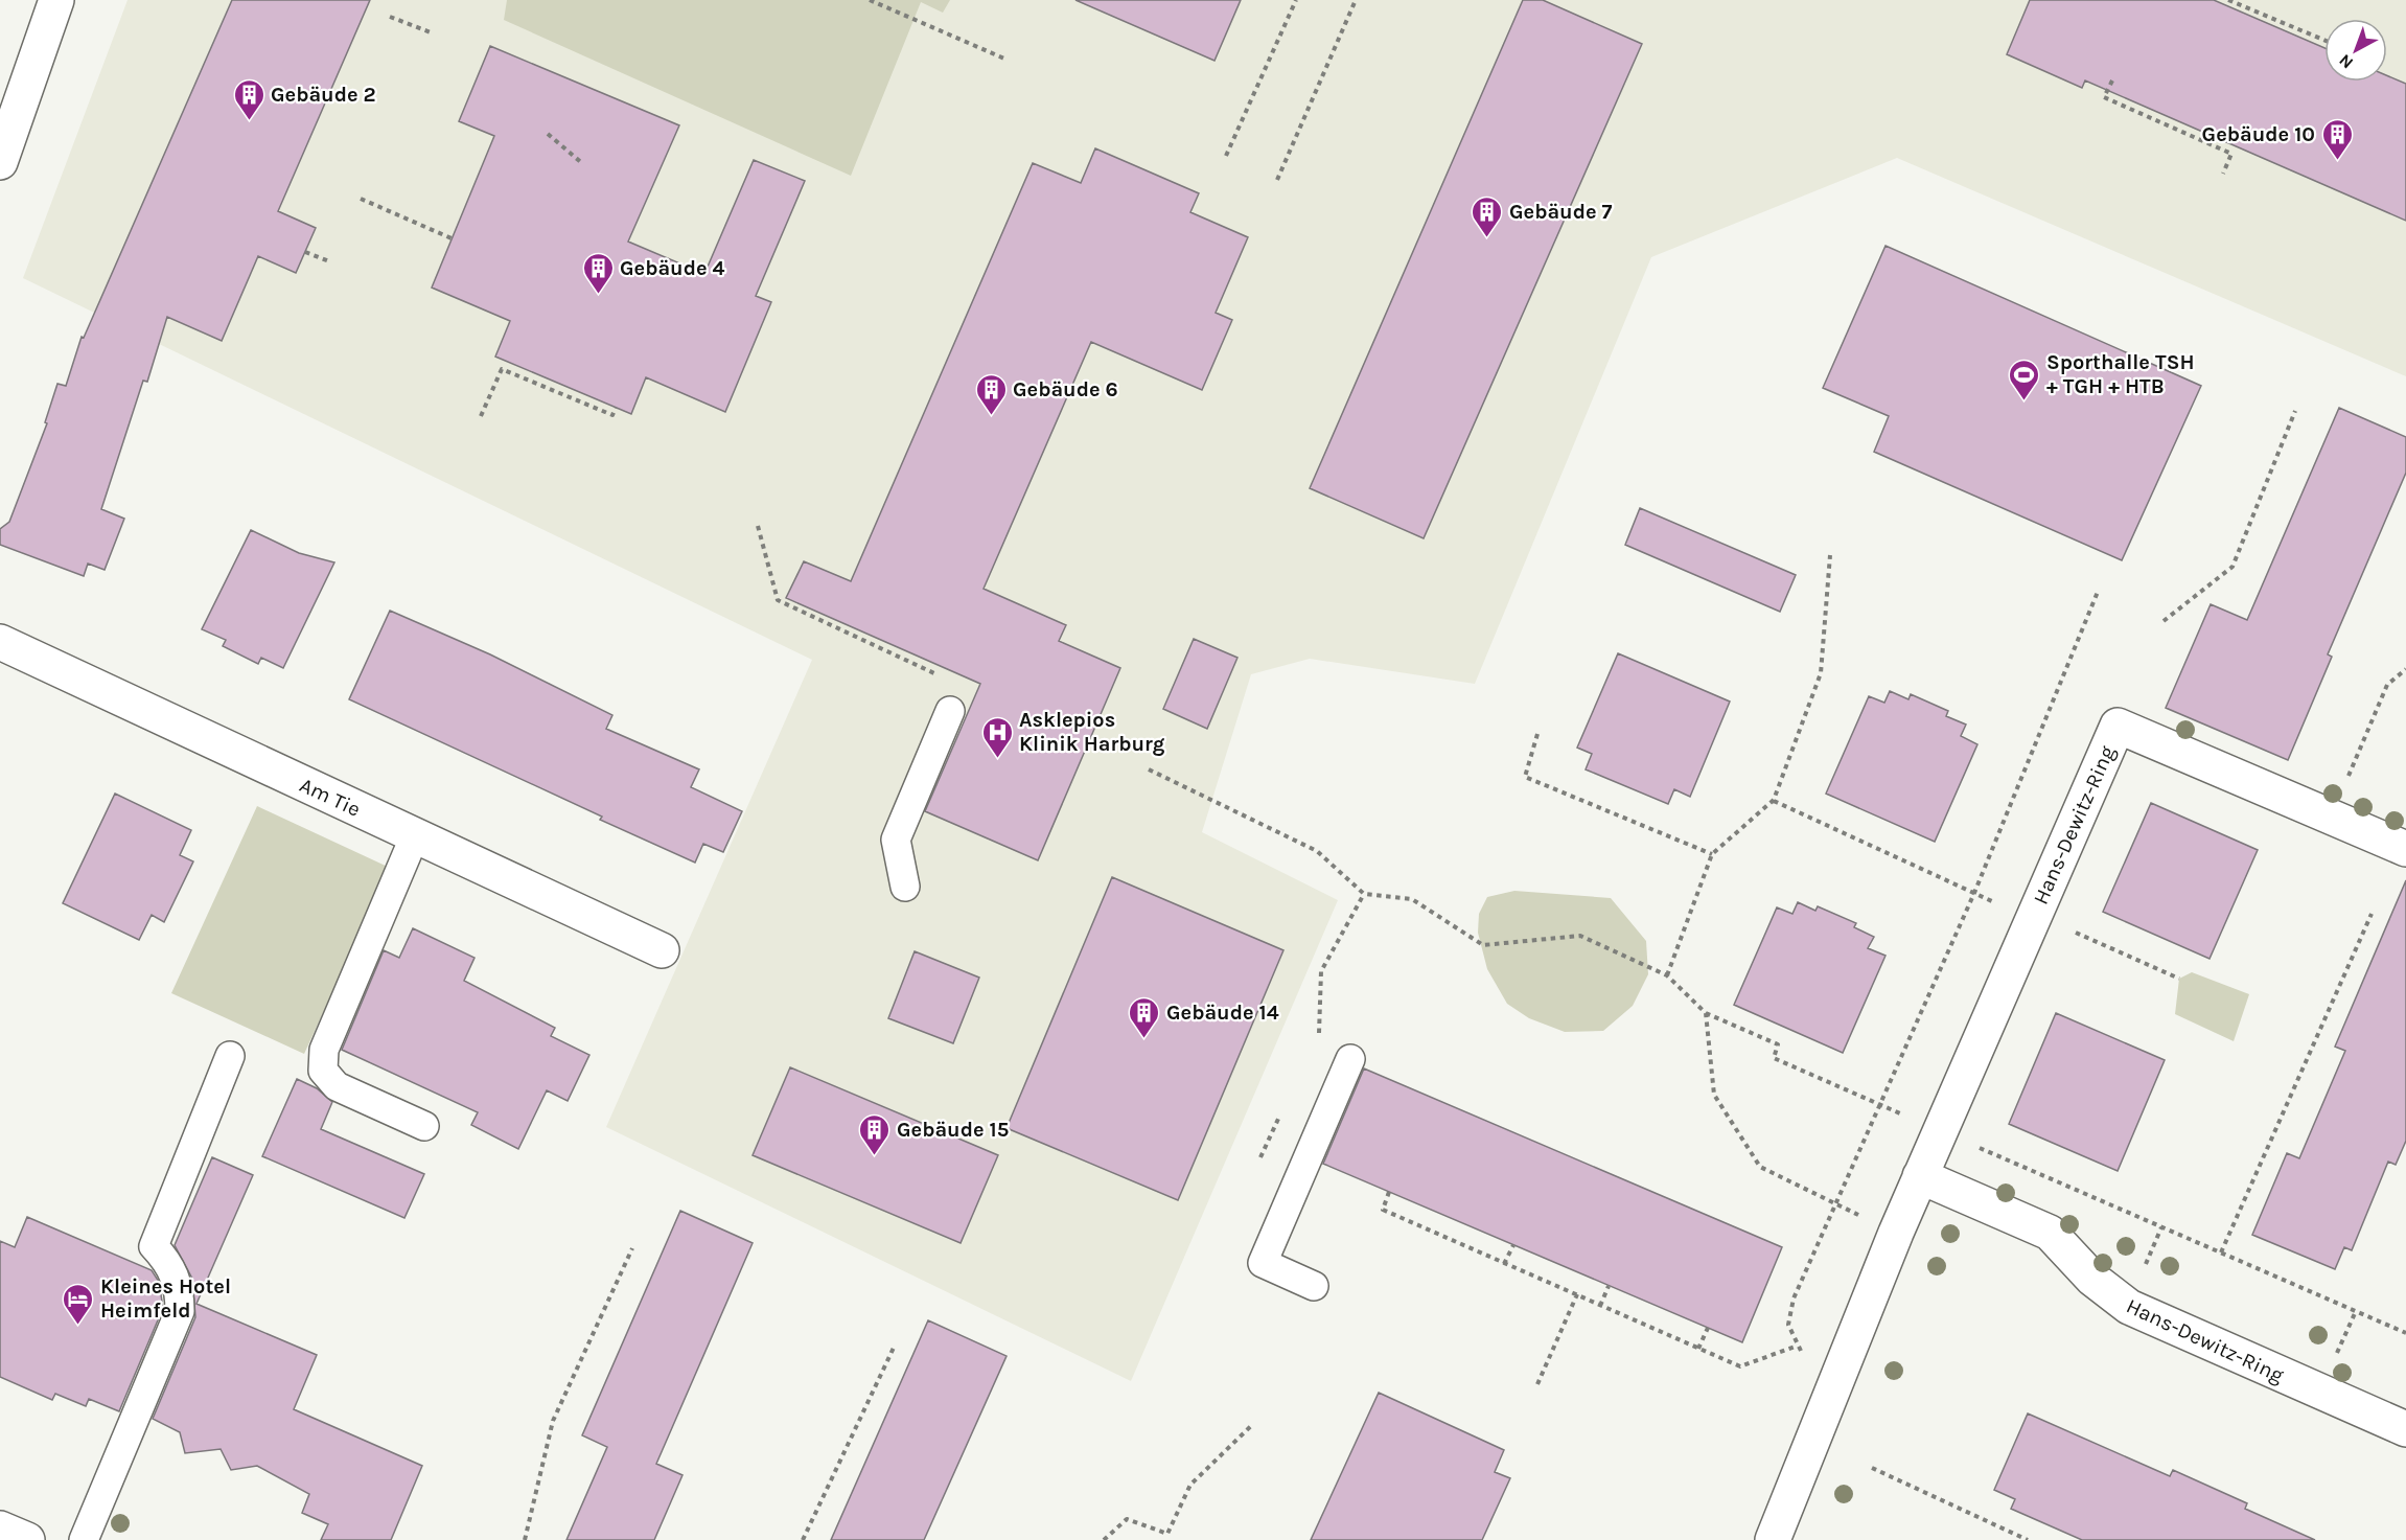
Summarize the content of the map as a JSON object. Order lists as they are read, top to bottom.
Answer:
{
  "streets": {
    "street": ["Am Tie", "Hans-Dewitz-Ring"]
  },
  "places": {
    "building": [
      "Gebäude 2",
      "Gebäude 10",
      "Gebäude 7",
      "Gebäude 4",
      "Gebäude 6",
      "Gebäude 14",
      "Gebäude 15"
    ],
    "sports": ["Sporthalle TSH + TGH + HTB"],
    "hospital": ["Asklepios Klinik Harburg"],
    "hotel": ["Kleines Hotel Heimfeld"]
  },
  "north": "bottom left"
}
